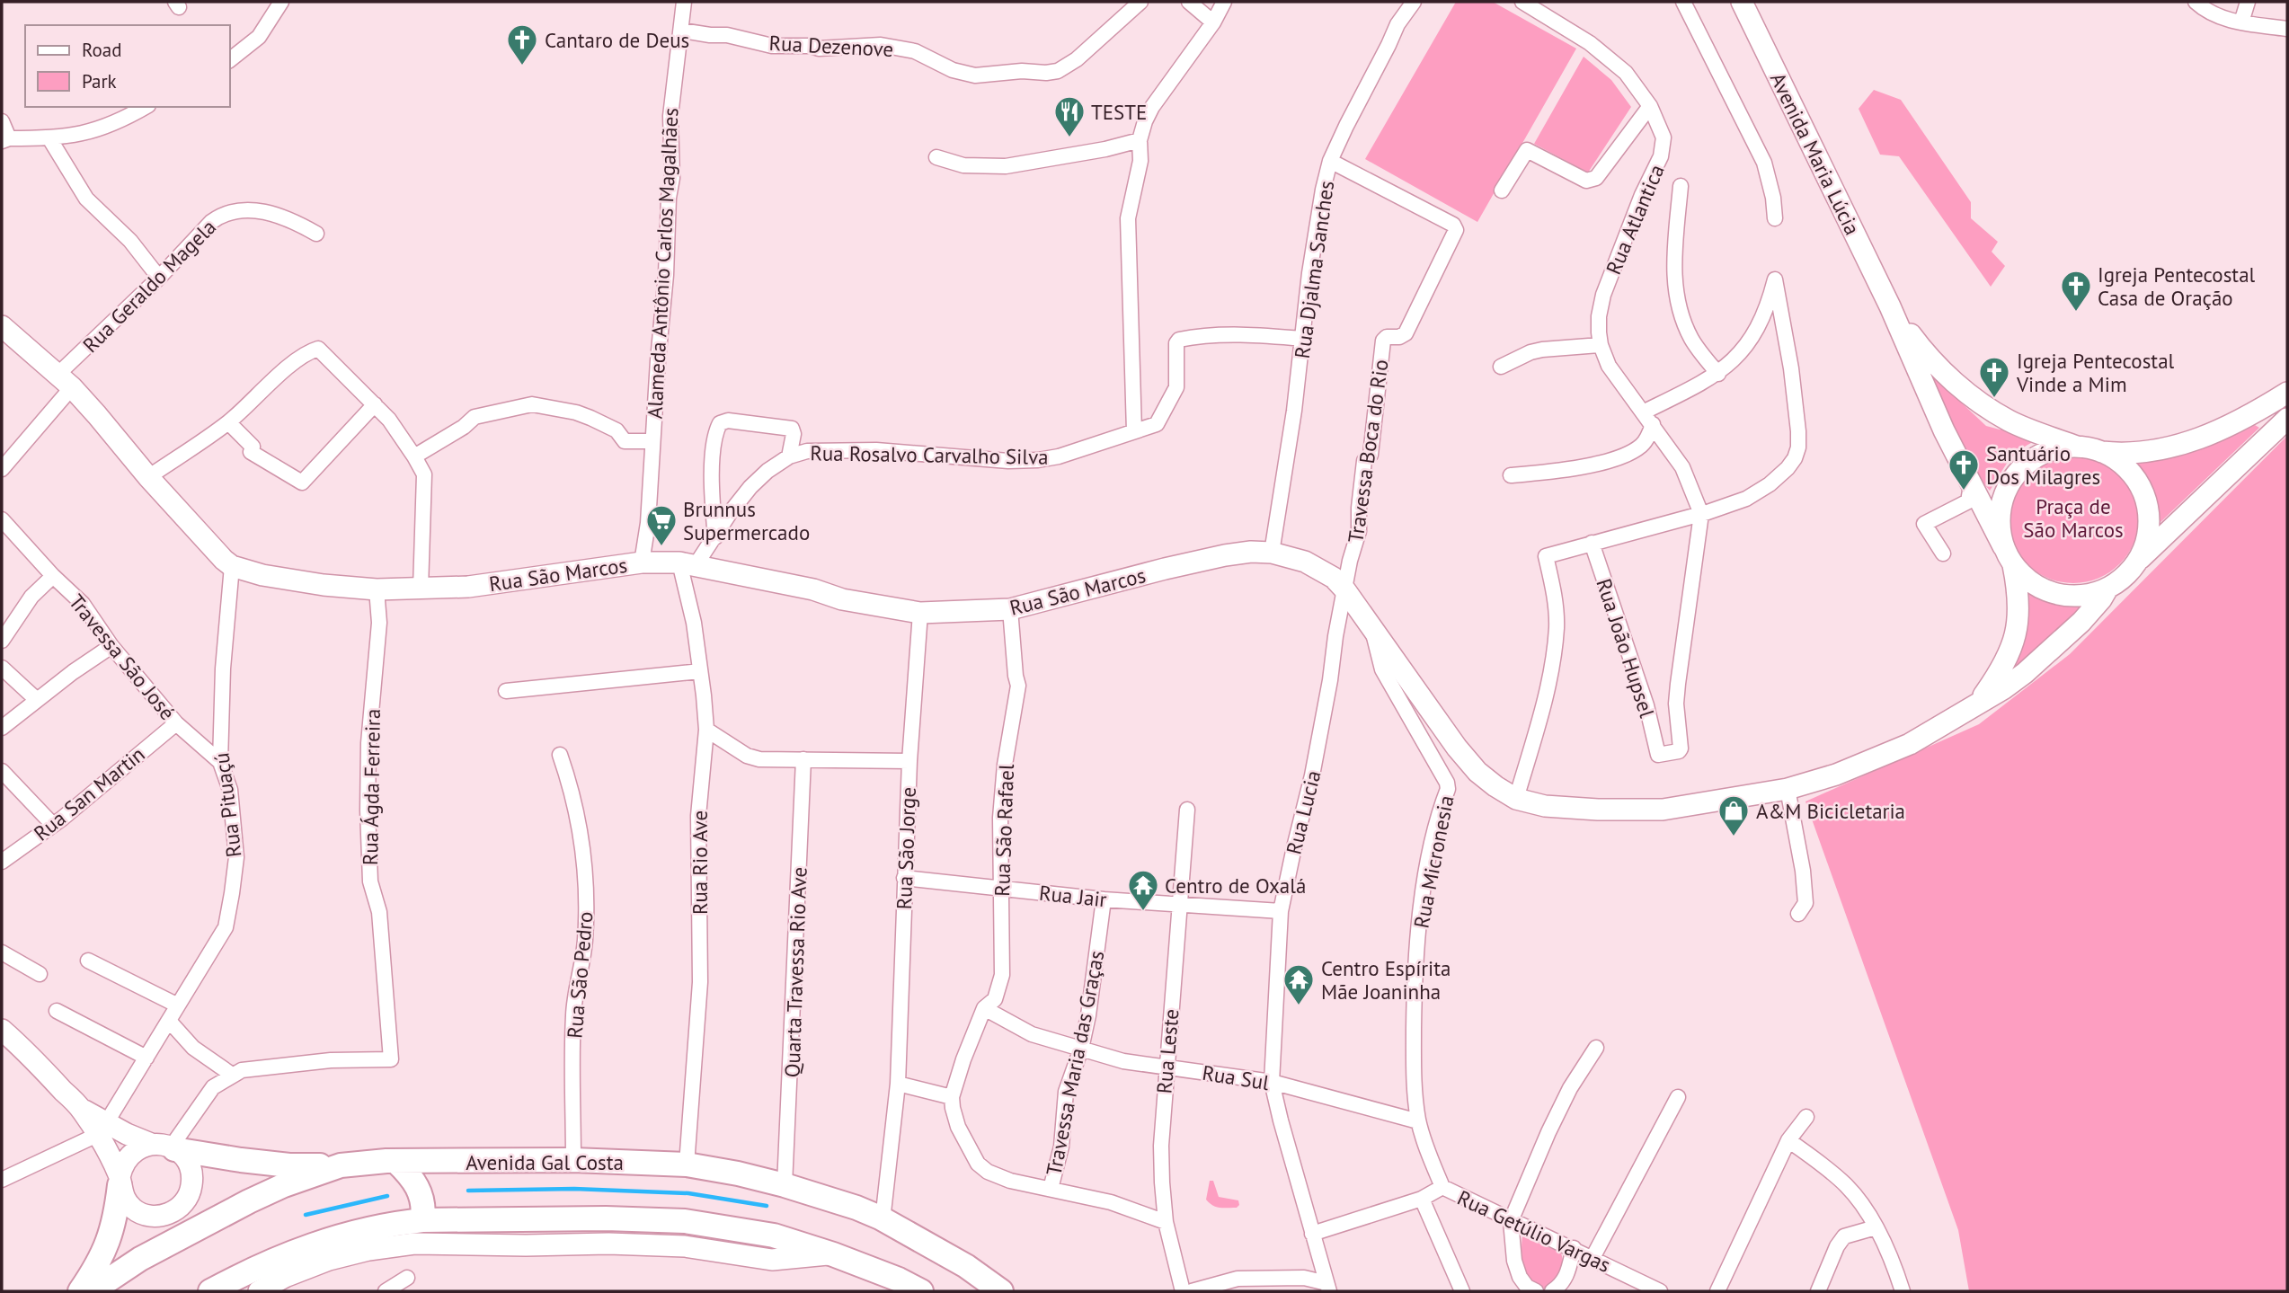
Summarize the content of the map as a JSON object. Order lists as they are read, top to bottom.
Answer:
{
  "streets": {
    "main road": ["Avenida Maria Lúcia", "Rua São Marcos", "Avenida Gal Costa"],
    "street": [
      "Rua Dezenove",
      "Rua Atlantica",
      "Alameda Antônio Carlos Magalhães",
      "Rua Djalma Sanches",
      "Rua Geraldo Magela",
      "Travessa Boca do Rio",
      "Rua Rosalvo Carvalho Silva",
      "Rua João Hupsel",
      "Travessa São José",
      "Rua Ágda Ferreira",
      "Rua San Martin",
      "Rua Pituaçú",
      "Rua Lucia",
      "Rua São Rafael",
      "Rua São Jorge",
      "Rua Micronesia",
      "Rua Rio Ave",
      "Rua Jair",
      "Quarta Travessa Rio Ave",
      "Rua São Pedro",
      "Rua Leste",
      "Travessa Maria das Graças",
      "Rua Sul",
      "Rua Getúlio Vargas"
    ]
  },
  "crossings": [
    ["Rua Dezenove", "Alameda Antônio Carlos Magalhães"],
    ["Avenida Maria Lúcia", "Rua São Marcos"],
    ["Rua Atlantica", "Rua João Hupsel"],
    ["Alameda Antônio Carlos Magalhães", "Rua São Marcos"],
    ["Rua Djalma Sanches", "Travessa Boca do Rio"],
    ["Rua Djalma Sanches", "Rua Rosalvo Carvalho Silva"],
    ["Rua Djalma Sanches", "Rua São Marcos"],
    ["Travessa Boca do Rio", "Rua São Marcos"],
    ["Travessa Boca do Rio", "Rua Lucia"],
    ["Rua Rosalvo Carvalho Silva", "Rua São Marcos"],
    ["Rua Rosalvo Carvalho Silva", "Rua Rio Ave"],
    ["Rua São Marcos", "Rua Ágda Ferreira"],
    ["Rua São Marcos", "Rua Pituaçú"],
    ["Rua São Marcos", "Rua Lucia"],
    ["Rua São Marcos", "Rua São Rafael"],
    ["Rua São Marcos", "Rua São Jorge"],
    ["Rua São Marcos", "Rua Micronesia"],
    ["Rua São Marcos", "Rua Rio Ave"],
    ["Travessa São José", "Rua San Martin"],
    ["Travessa São José", "Rua Pituaçú"],
    ["Rua Lucia", "Rua Jair"],
    ["Rua Lucia", "Rua Sul"],
    ["Rua São Rafael", "Rua Jair"],
    ["Rua São Rafael", "Rua Sul"],
    ["Rua São Jorge", "Rua Jair"],
    ["Rua São Jorge", "Avenida Gal Costa"],
    ["Rua Micronesia", "Rua Sul"],
    ["Rua Micronesia", "Rua Getúlio Vargas"],
    ["Rua Rio Ave", "Avenida Gal Costa"],
    ["Rua Jair", "Rua Leste"],
    ["Rua Jair", "Travessa Maria das Graças"],
    ["Quarta Travessa Rio Ave", "Avenida Gal Costa"],
    ["Rua São Pedro", "Avenida Gal Costa"],
    ["Rua Leste", "Rua Sul"],
    ["Travessa Maria das Graças", "Rua Sul"]
  ],
  "parks": ["Praça de São Marcos"],
  "places": {
    "church": [
      "Cantaro de Deus",
      "Igreja Pentecostal Casa de Oração",
      "Igreja Pentecostal Vinde a Mim",
      "Santuário Dos Milagres"
    ],
    "restaurant": ["TESTE"],
    "supermarket": ["Brunnus Supermercado"],
    "shop": ["A&M Bicicletaria"],
    "temple": ["Centro de Oxalá", "Centro Espírita Mãe Joaninha"]
  },
  "legend": ["Road", "Park"]
}
